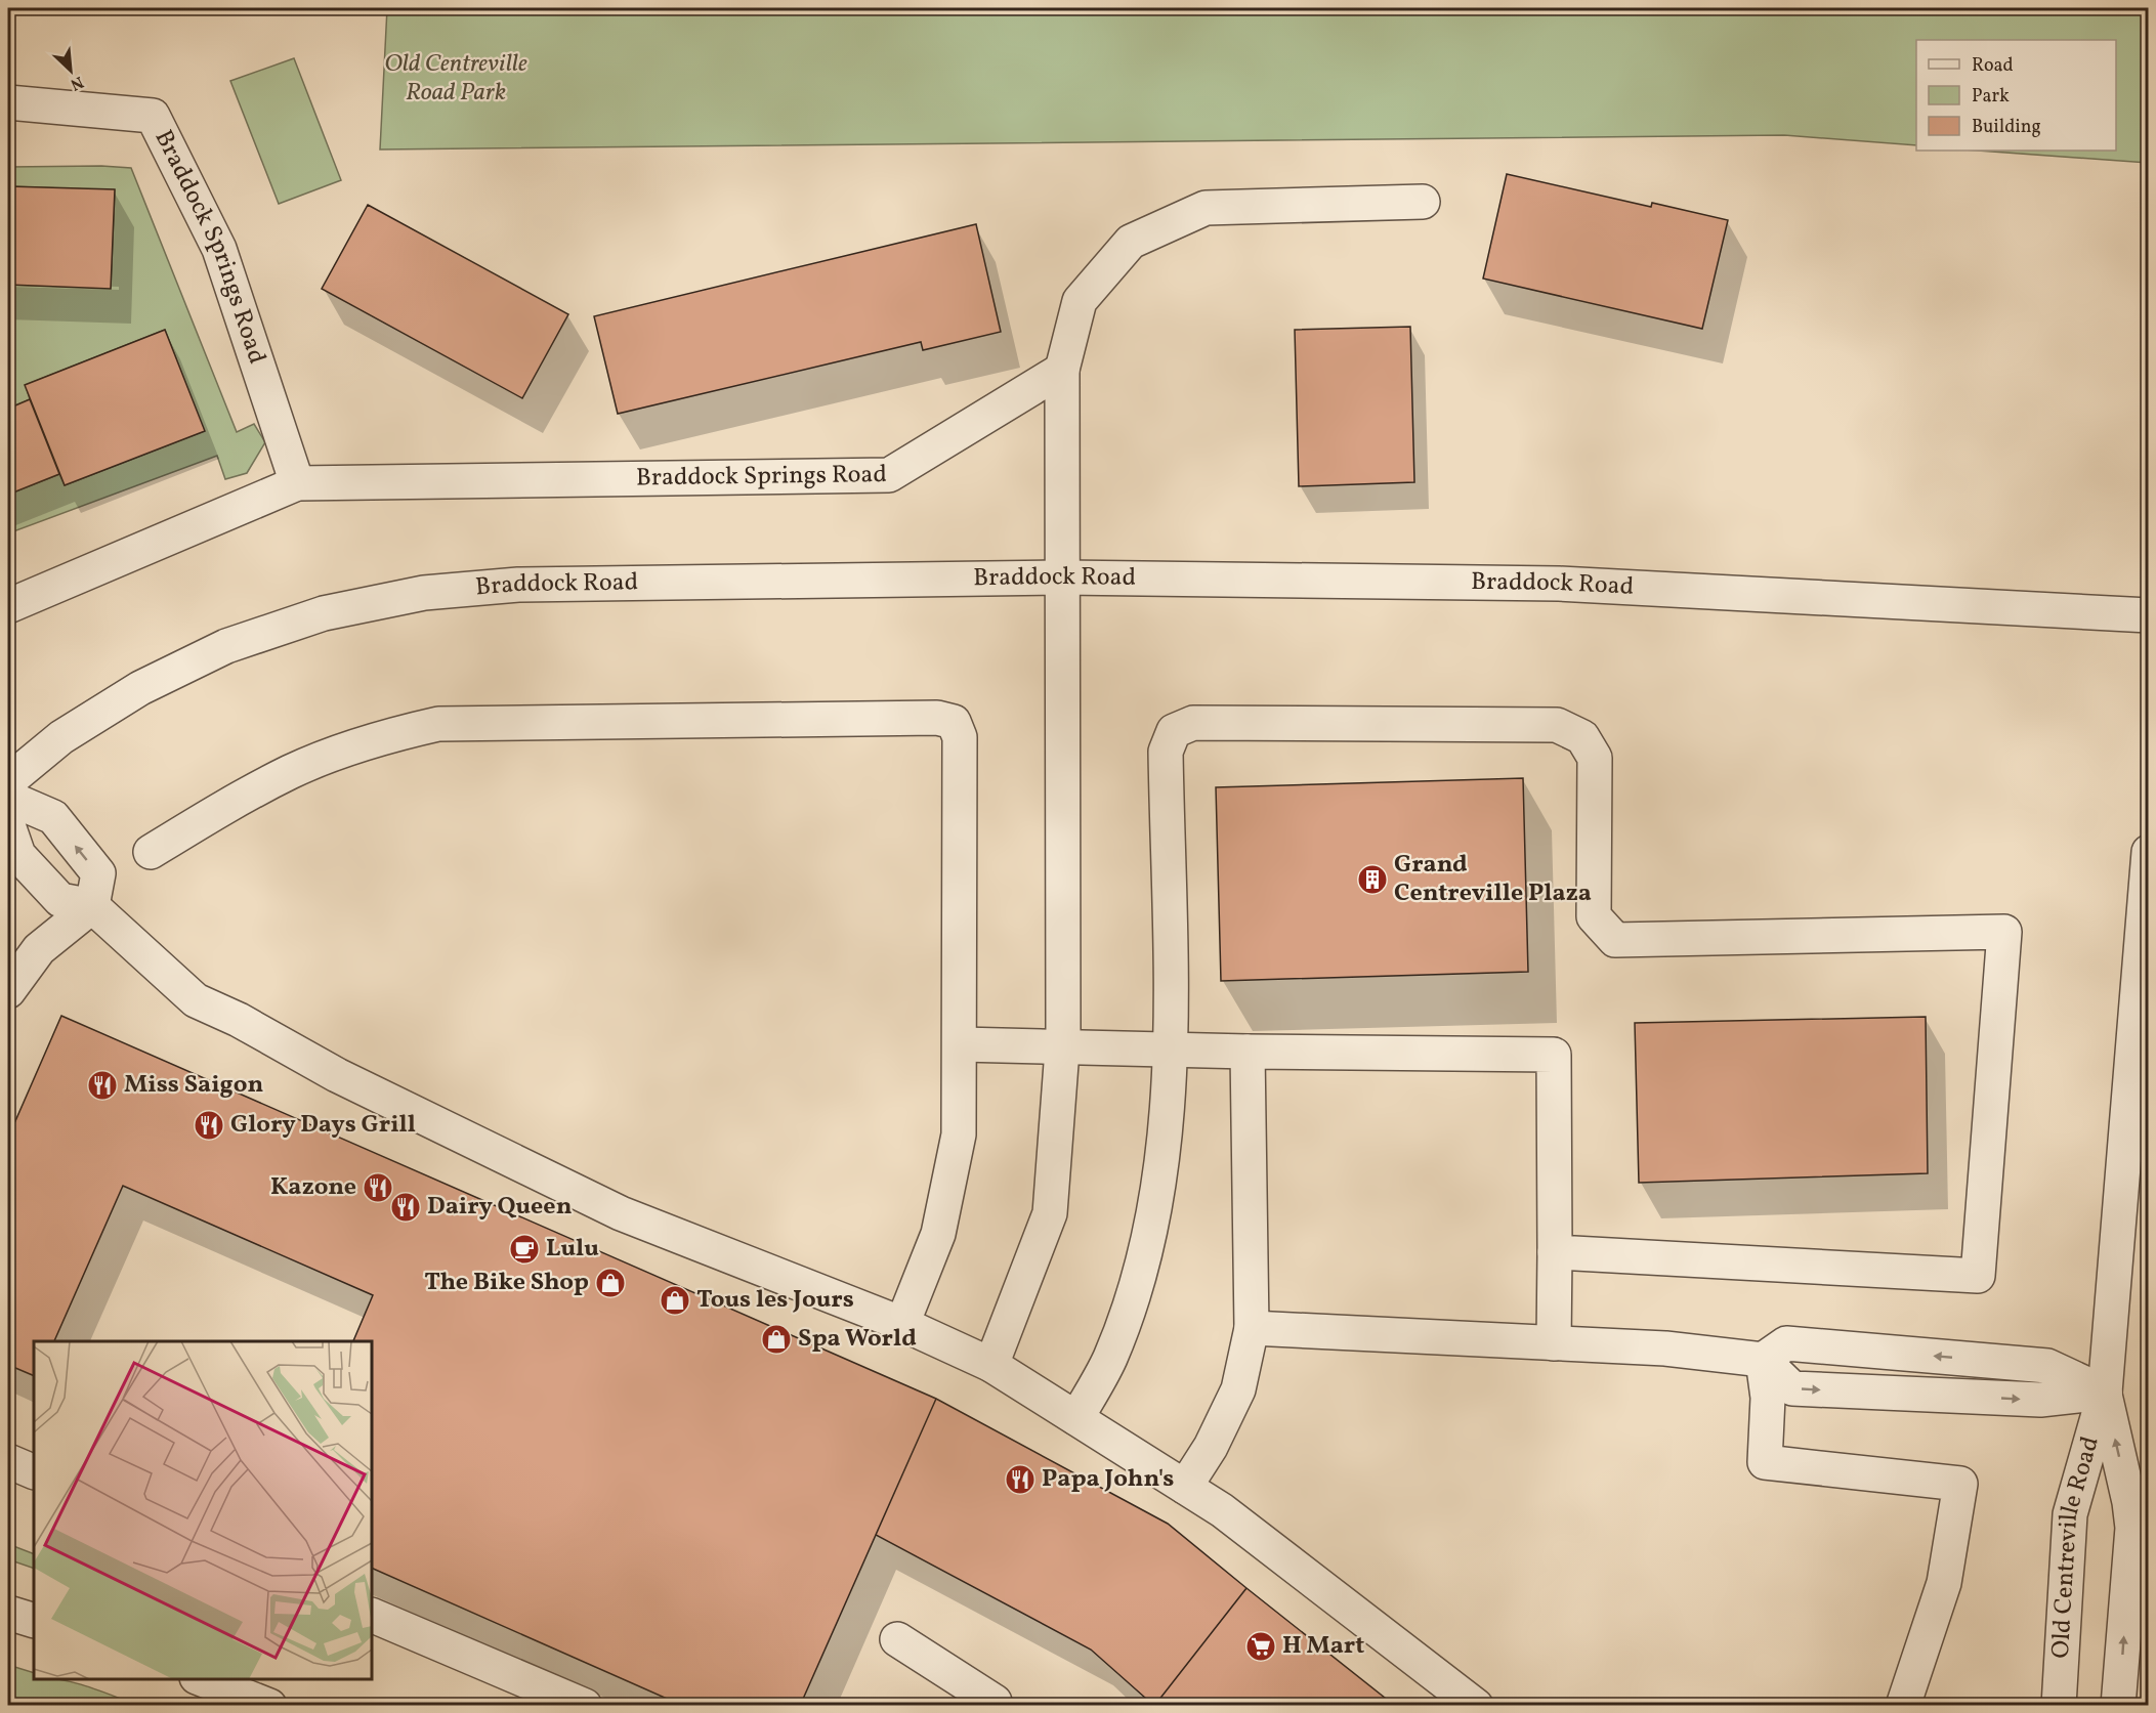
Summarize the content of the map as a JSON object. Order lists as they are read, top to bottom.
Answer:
{
  "streets": {
    "street": ["Braddock Springs Road", "Braddock Road", "Old Centreville Road"]
  },
  "parks": ["Old Centreville Road Park"],
  "places": {
    "building": ["Grand Centreville Plaza"],
    "restaurant": [
      "Miss Saigon",
      "Glory Days Grill",
      "Kazone",
      "Dairy Queen",
      "Papa John's"
    ],
    "cafe": ["Lulu"],
    "shop": ["The Bike Shop", "Tous les Jours", "Spa World"],
    "supermarket": ["H Mart"]
  },
  "legend": ["Road", "Park", "Building"],
  "north": "bottom right"
}
